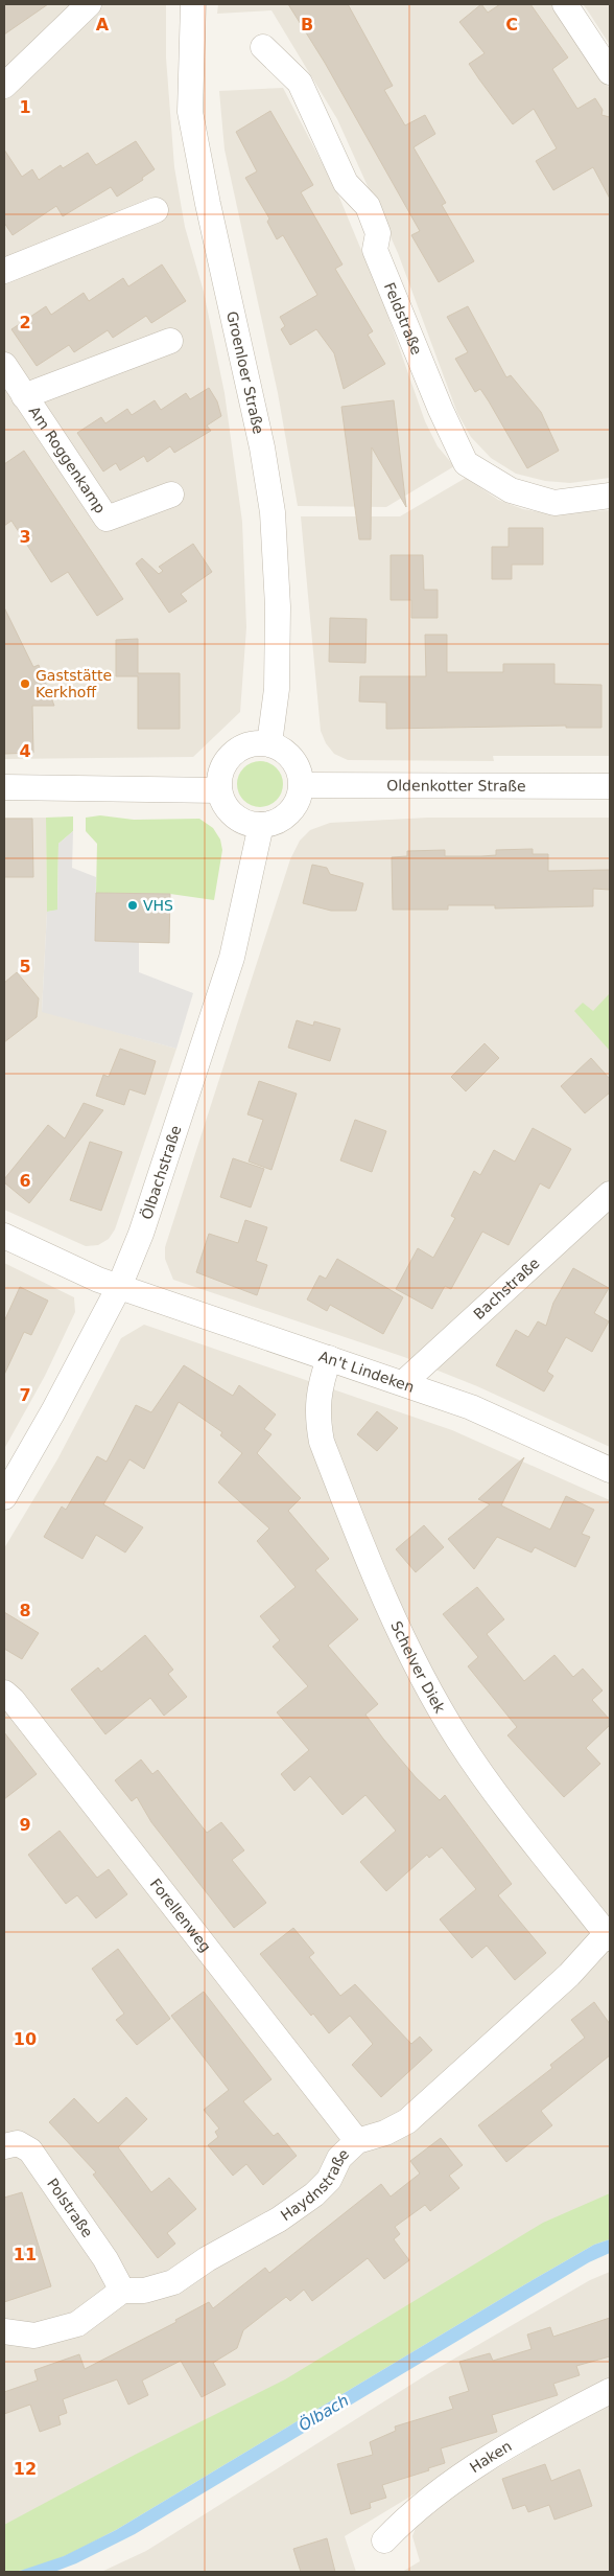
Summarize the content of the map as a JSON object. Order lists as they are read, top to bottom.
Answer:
{
  "streets": {
    "street": [
      "Feldstraße",
      "Groenloer Straße",
      "Am Roggenkamp",
      "Oldenkotter Straße",
      "Ölbachstraße",
      "Bachstraße",
      "An't Lindeken",
      "Schelver Diek",
      "Forellenweg",
      "Haydnstraße",
      "Polstraße",
      "Haken"
    ]
  },
  "crossings": [
    ["Groenloer Straße", "Oldenkotter Straße"],
    ["Groenloer Straße", "Ölbachstraße"],
    ["Oldenkotter Straße", "Ölbachstraße"],
    ["Ölbachstraße", "An't Lindeken"],
    ["Bachstraße", "An't Lindeken"],
    ["An't Lindeken", "Schelver Diek"],
    ["Schelver Diek", "Haydnstraße"],
    ["Forellenweg", "Haydnstraße"],
    ["Haydnstraße", "Polstraße"]
  ],
  "water": ["Ölbach"],
  "places": ["Gaststätte Kerkhoff", "VHS"],
  "grid": {
    "columns": ["A", "B", "C"],
    "rows": [
      "1",
      "2",
      "3",
      "4",
      "5",
      "6",
      "7",
      "8",
      "9",
      "10",
      "11",
      "12"
    ]
  }
}
